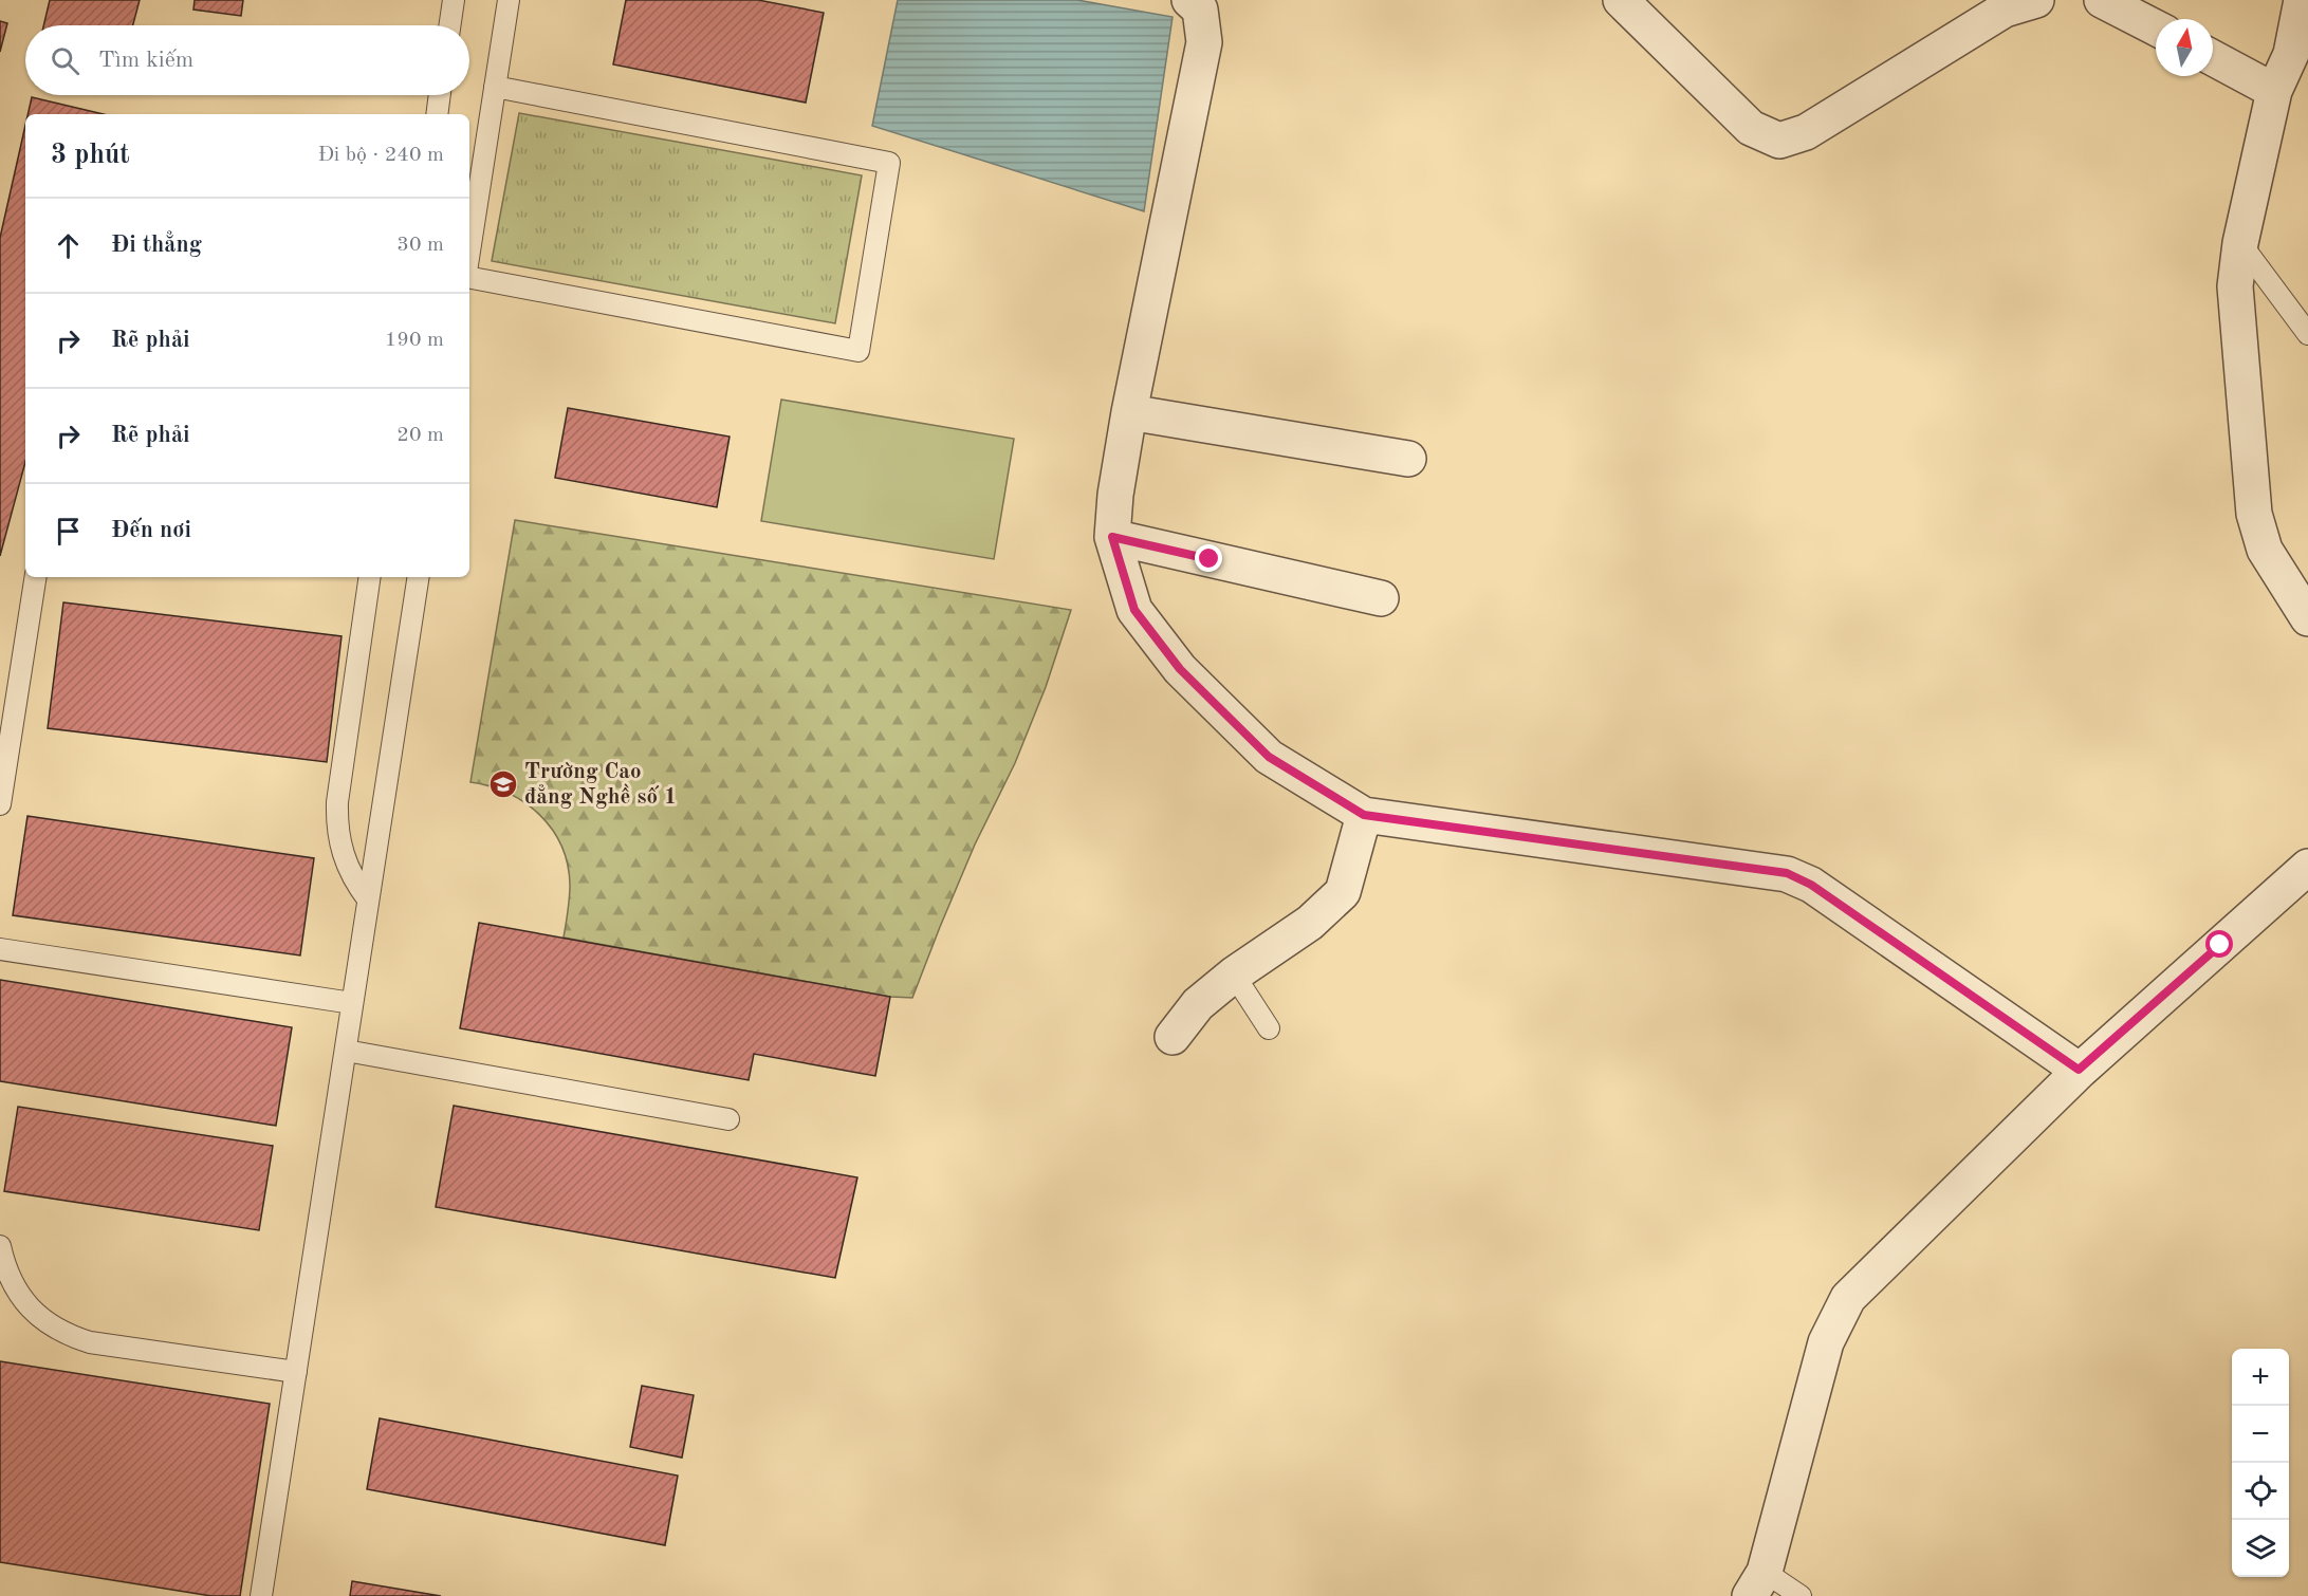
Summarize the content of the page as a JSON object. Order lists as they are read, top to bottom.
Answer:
{
  "places": {
    "school or university": ["Trường Cao đẳng Nghề số 1"]
  },
  "north": "top",
  "page": {
    "search": "Tìm kiếm",
    "heading": ["3 phút", "Đi bộ · 240 m"],
    "list": [
      ["Đi thẳng", "30 m"],
      ["Rẽ phải", "190 m"],
      ["Rẽ phải", "20 m"],
      "Đến nơi"
    ],
    "map_buttons": ["+", "−"]
  }
}
